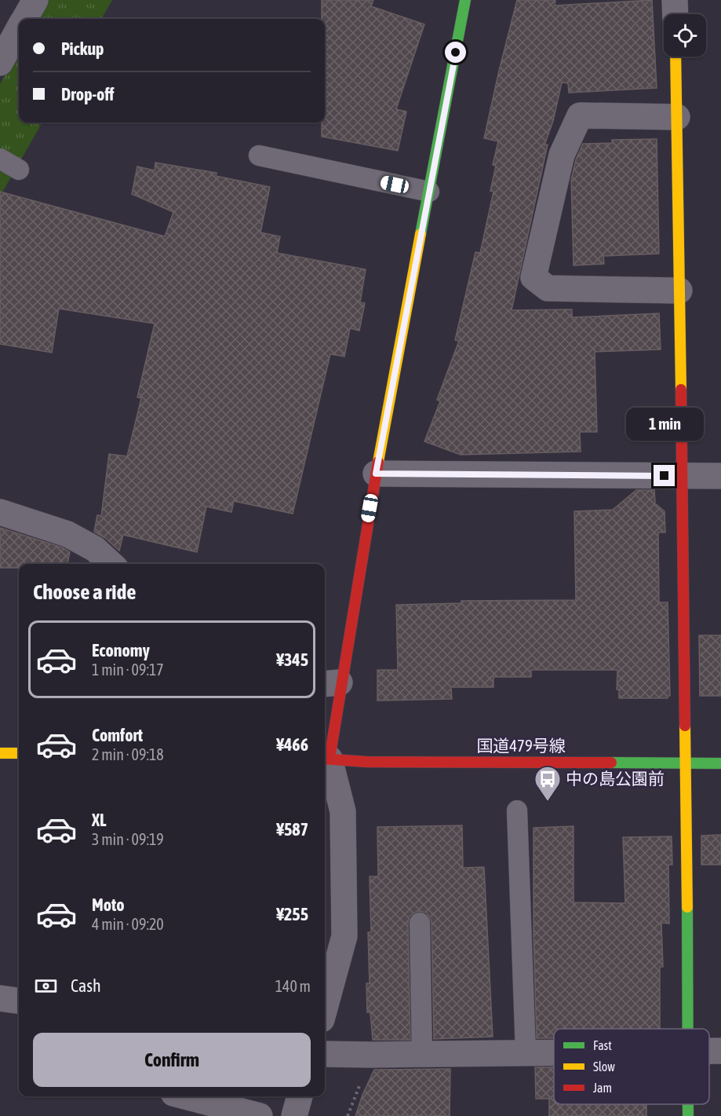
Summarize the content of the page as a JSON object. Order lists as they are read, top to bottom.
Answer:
{
  "streets": {
    "main road": ["国道479号線"]
  },
  "places": {
    "bus stop": ["中の島公園前"]
  },
  "legend": ["Fast", "Slow", "Jam"],
  "page": {
    "banner": ["Pickup", "Drop-off"],
    "bubble": "1 min",
    "heading": "Choose a ride",
    "list": [
      {
        "name": "Economy",
        "note": "1 min · 09:17",
        "value": "¥345"
      },
      {
        "name": "Comfort",
        "note": "2 min · 09:18",
        "value": "¥466"
      },
      {
        "name": "XL",
        "note": "3 min · 09:19",
        "value": "¥587"
      },
      {
        "name": "Moto",
        "note": "4 min · 09:20",
        "value": "¥255"
      }
    ],
    "pay": ["Cash", "140 m"],
    "buttons": "Confirm"
  }
}
